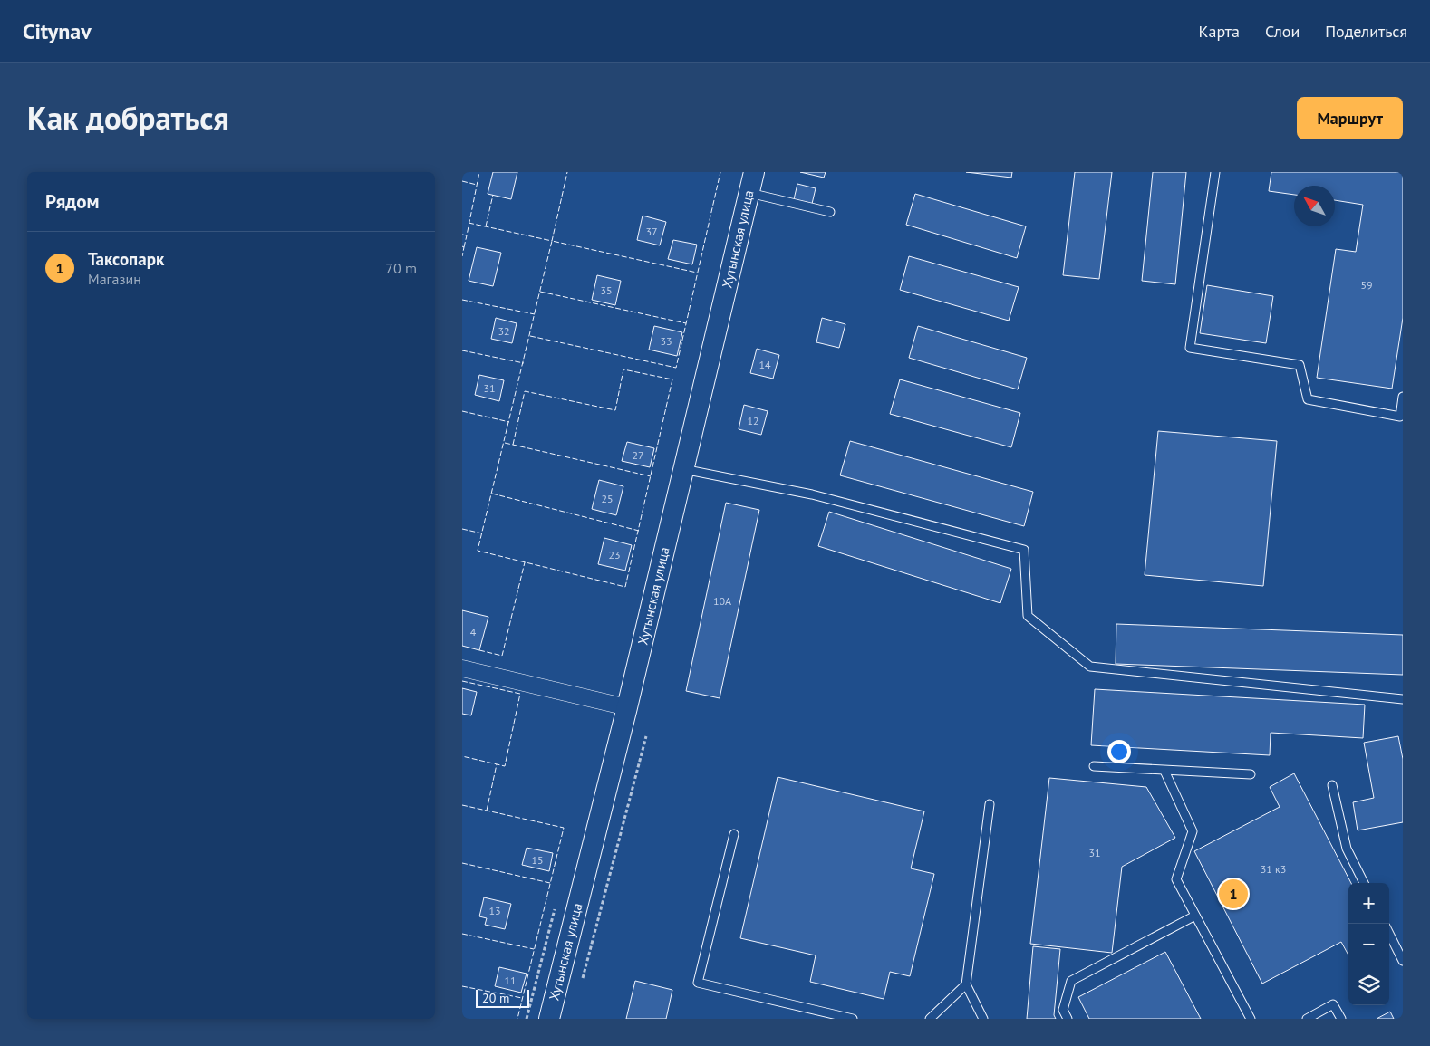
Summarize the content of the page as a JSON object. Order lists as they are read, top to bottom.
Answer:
{
  "streets": {
    "street": ["Хутынская улица"]
  },
  "house_numbers": [
    "37",
    "59",
    "35",
    "32",
    "33",
    "14",
    "31",
    "12",
    "27",
    "25",
    "23",
    "10А",
    "4",
    "31",
    "15",
    "31 к3",
    "13",
    "11"
  ],
  "scale_bar": "20 m",
  "north": "top left",
  "page": {
    "header": "Citynav",
    "nav": ["Карта", "Слои", "Поделиться"],
    "title": "Как добраться",
    "buttons": "Маршрут",
    "heading": "Рядом",
    "list": [
      {
        "mark": "1",
        "name": "Таксопарк",
        "note": "Магазин",
        "value": "70 m"
      }
    ],
    "pins": "1",
    "map_buttons": ["+", "−"],
    "scale": "20 m"
  }
}
